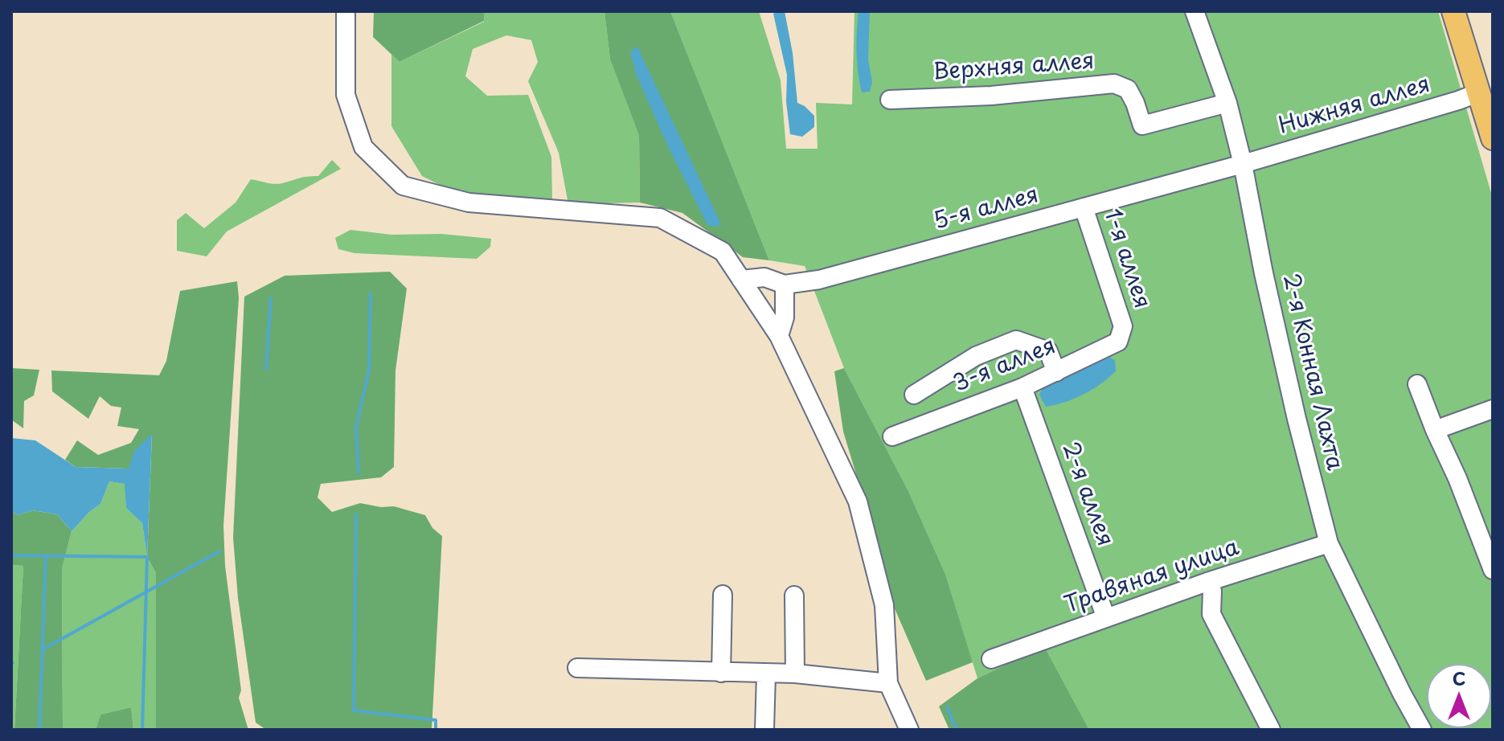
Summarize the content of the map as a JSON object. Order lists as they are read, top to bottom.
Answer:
{
  "streets": {
    "street": [
      "Верхняя аллея",
      "Нижняя аллея",
      "5-я аллея",
      "1-я аллея",
      "3-я аллея",
      "2-я Конная Лахта",
      "2-я аллея",
      "Травяная улица"
    ]
  },
  "crossings": [
    ["Верхняя аллея", "2-я Конная Лахта"],
    ["Нижняя аллея", "5-я аллея"],
    ["Нижняя аллея", "2-я Конная Лахта"],
    ["5-я аллея", "1-я аллея"],
    ["5-я аллея", "2-я Конная Лахта"],
    ["1-я аллея", "3-я аллея"],
    ["3-я аллея", "2-я аллея"],
    ["2-я Конная Лахта", "Травяная улица"],
    ["2-я аллея", "Травяная улица"]
  ],
  "north": "top"
}
